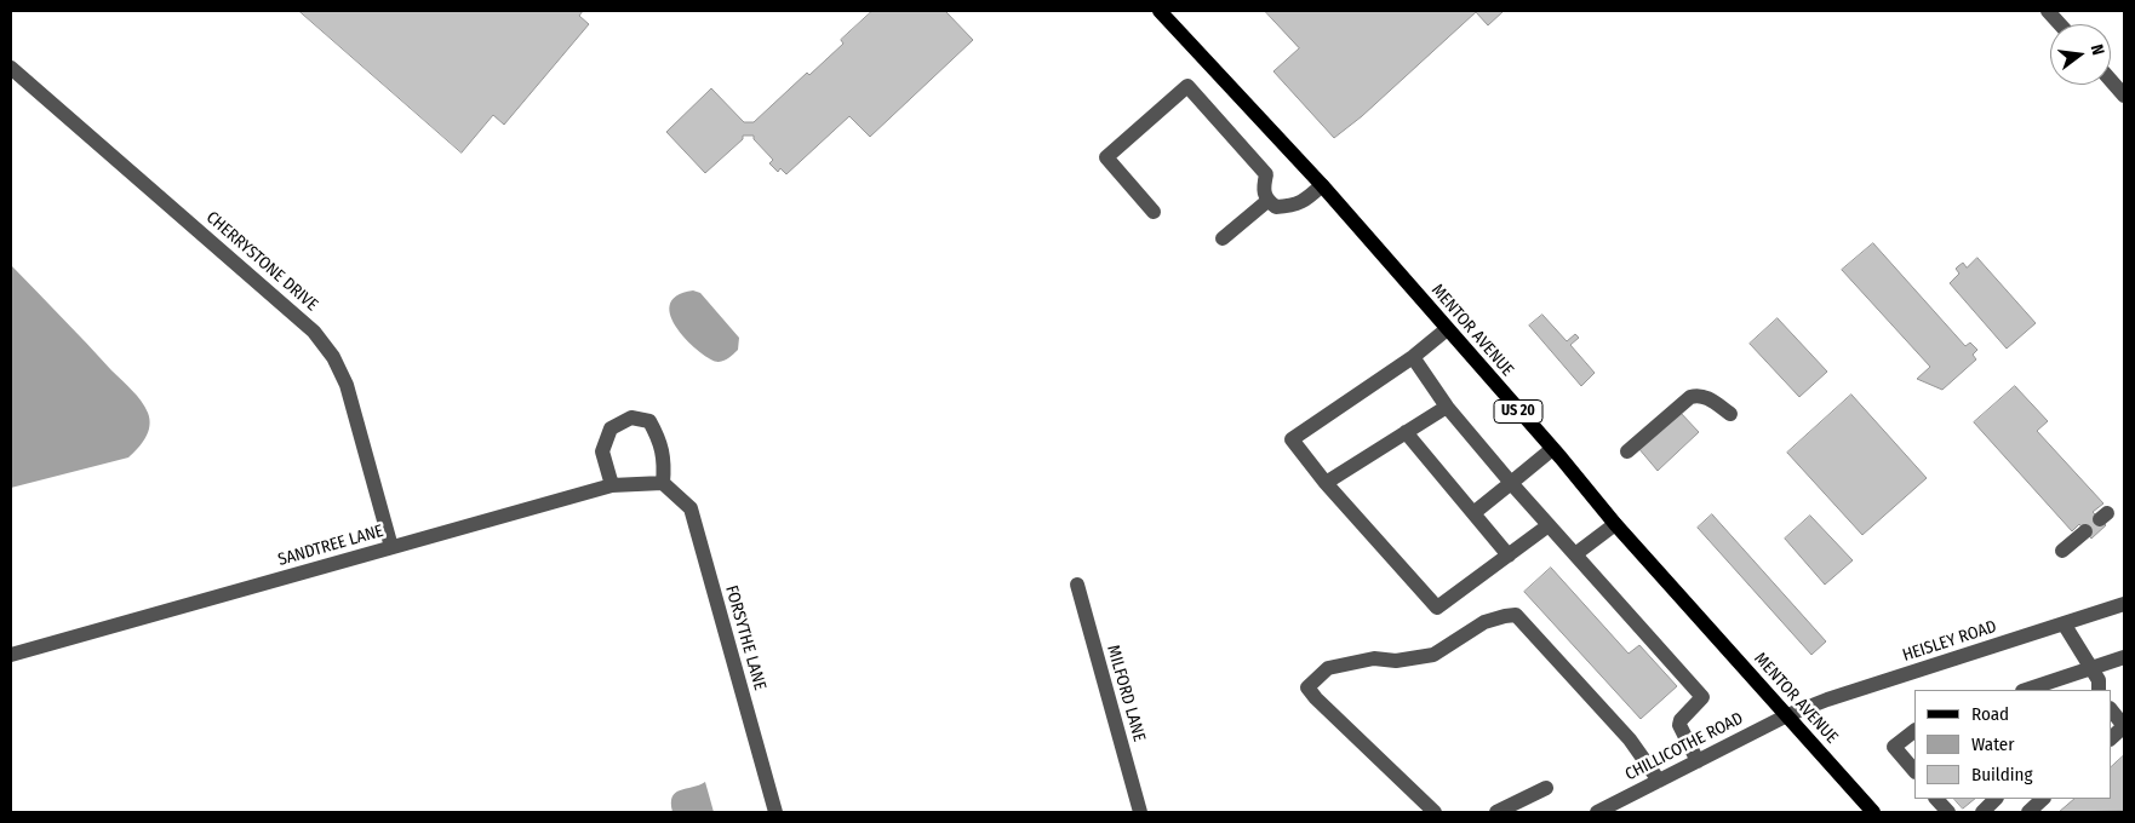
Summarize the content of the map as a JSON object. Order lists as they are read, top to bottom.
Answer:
{
  "streets": {
    "main road": ["MENTOR AVENUE", "US 20"],
    "street": [
      "CHERRYSTONE DRIVE",
      "SANDTREE LANE",
      "FORSYTHE LANE",
      "HEISLEY ROAD",
      "MILFORD LANE",
      "CHILLICOTHE ROAD"
    ]
  },
  "crossings": [
    ["CHERRYSTONE DRIVE", "SANDTREE LANE"],
    ["MENTOR AVENUE", "HEISLEY ROAD"],
    ["MENTOR AVENUE", "CHILLICOTHE ROAD"],
    ["SANDTREE LANE", "FORSYTHE LANE"],
    ["HEISLEY ROAD", "CHILLICOTHE ROAD"]
  ],
  "legend": ["Road", "Water", "Building"],
  "north": "right"
}
